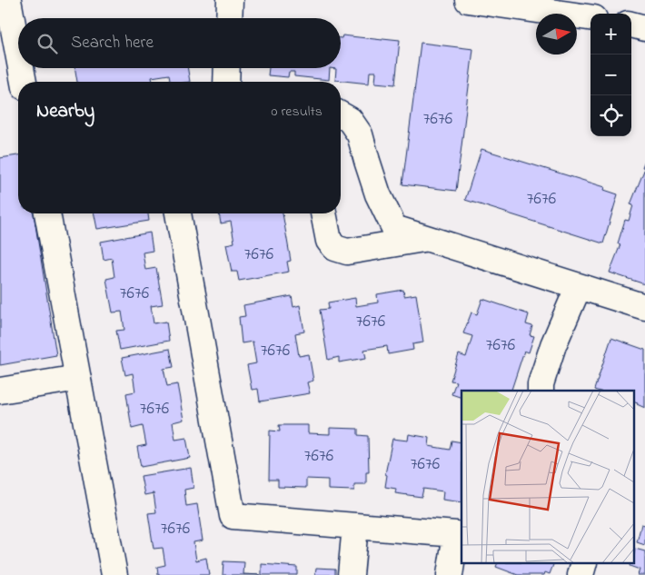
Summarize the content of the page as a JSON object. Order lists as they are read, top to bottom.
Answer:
{
  "house_numbers": [
    "7676",
    "7676",
    "7676",
    "7676",
    "7676",
    "7676",
    "7676",
    "7676",
    "7676",
    "7676",
    "7676"
  ],
  "north": "right",
  "page": {
    "map_buttons": ["+", "−"],
    "search": "Search here",
    "heading": ["Nearby", "0 results"]
  }
}
